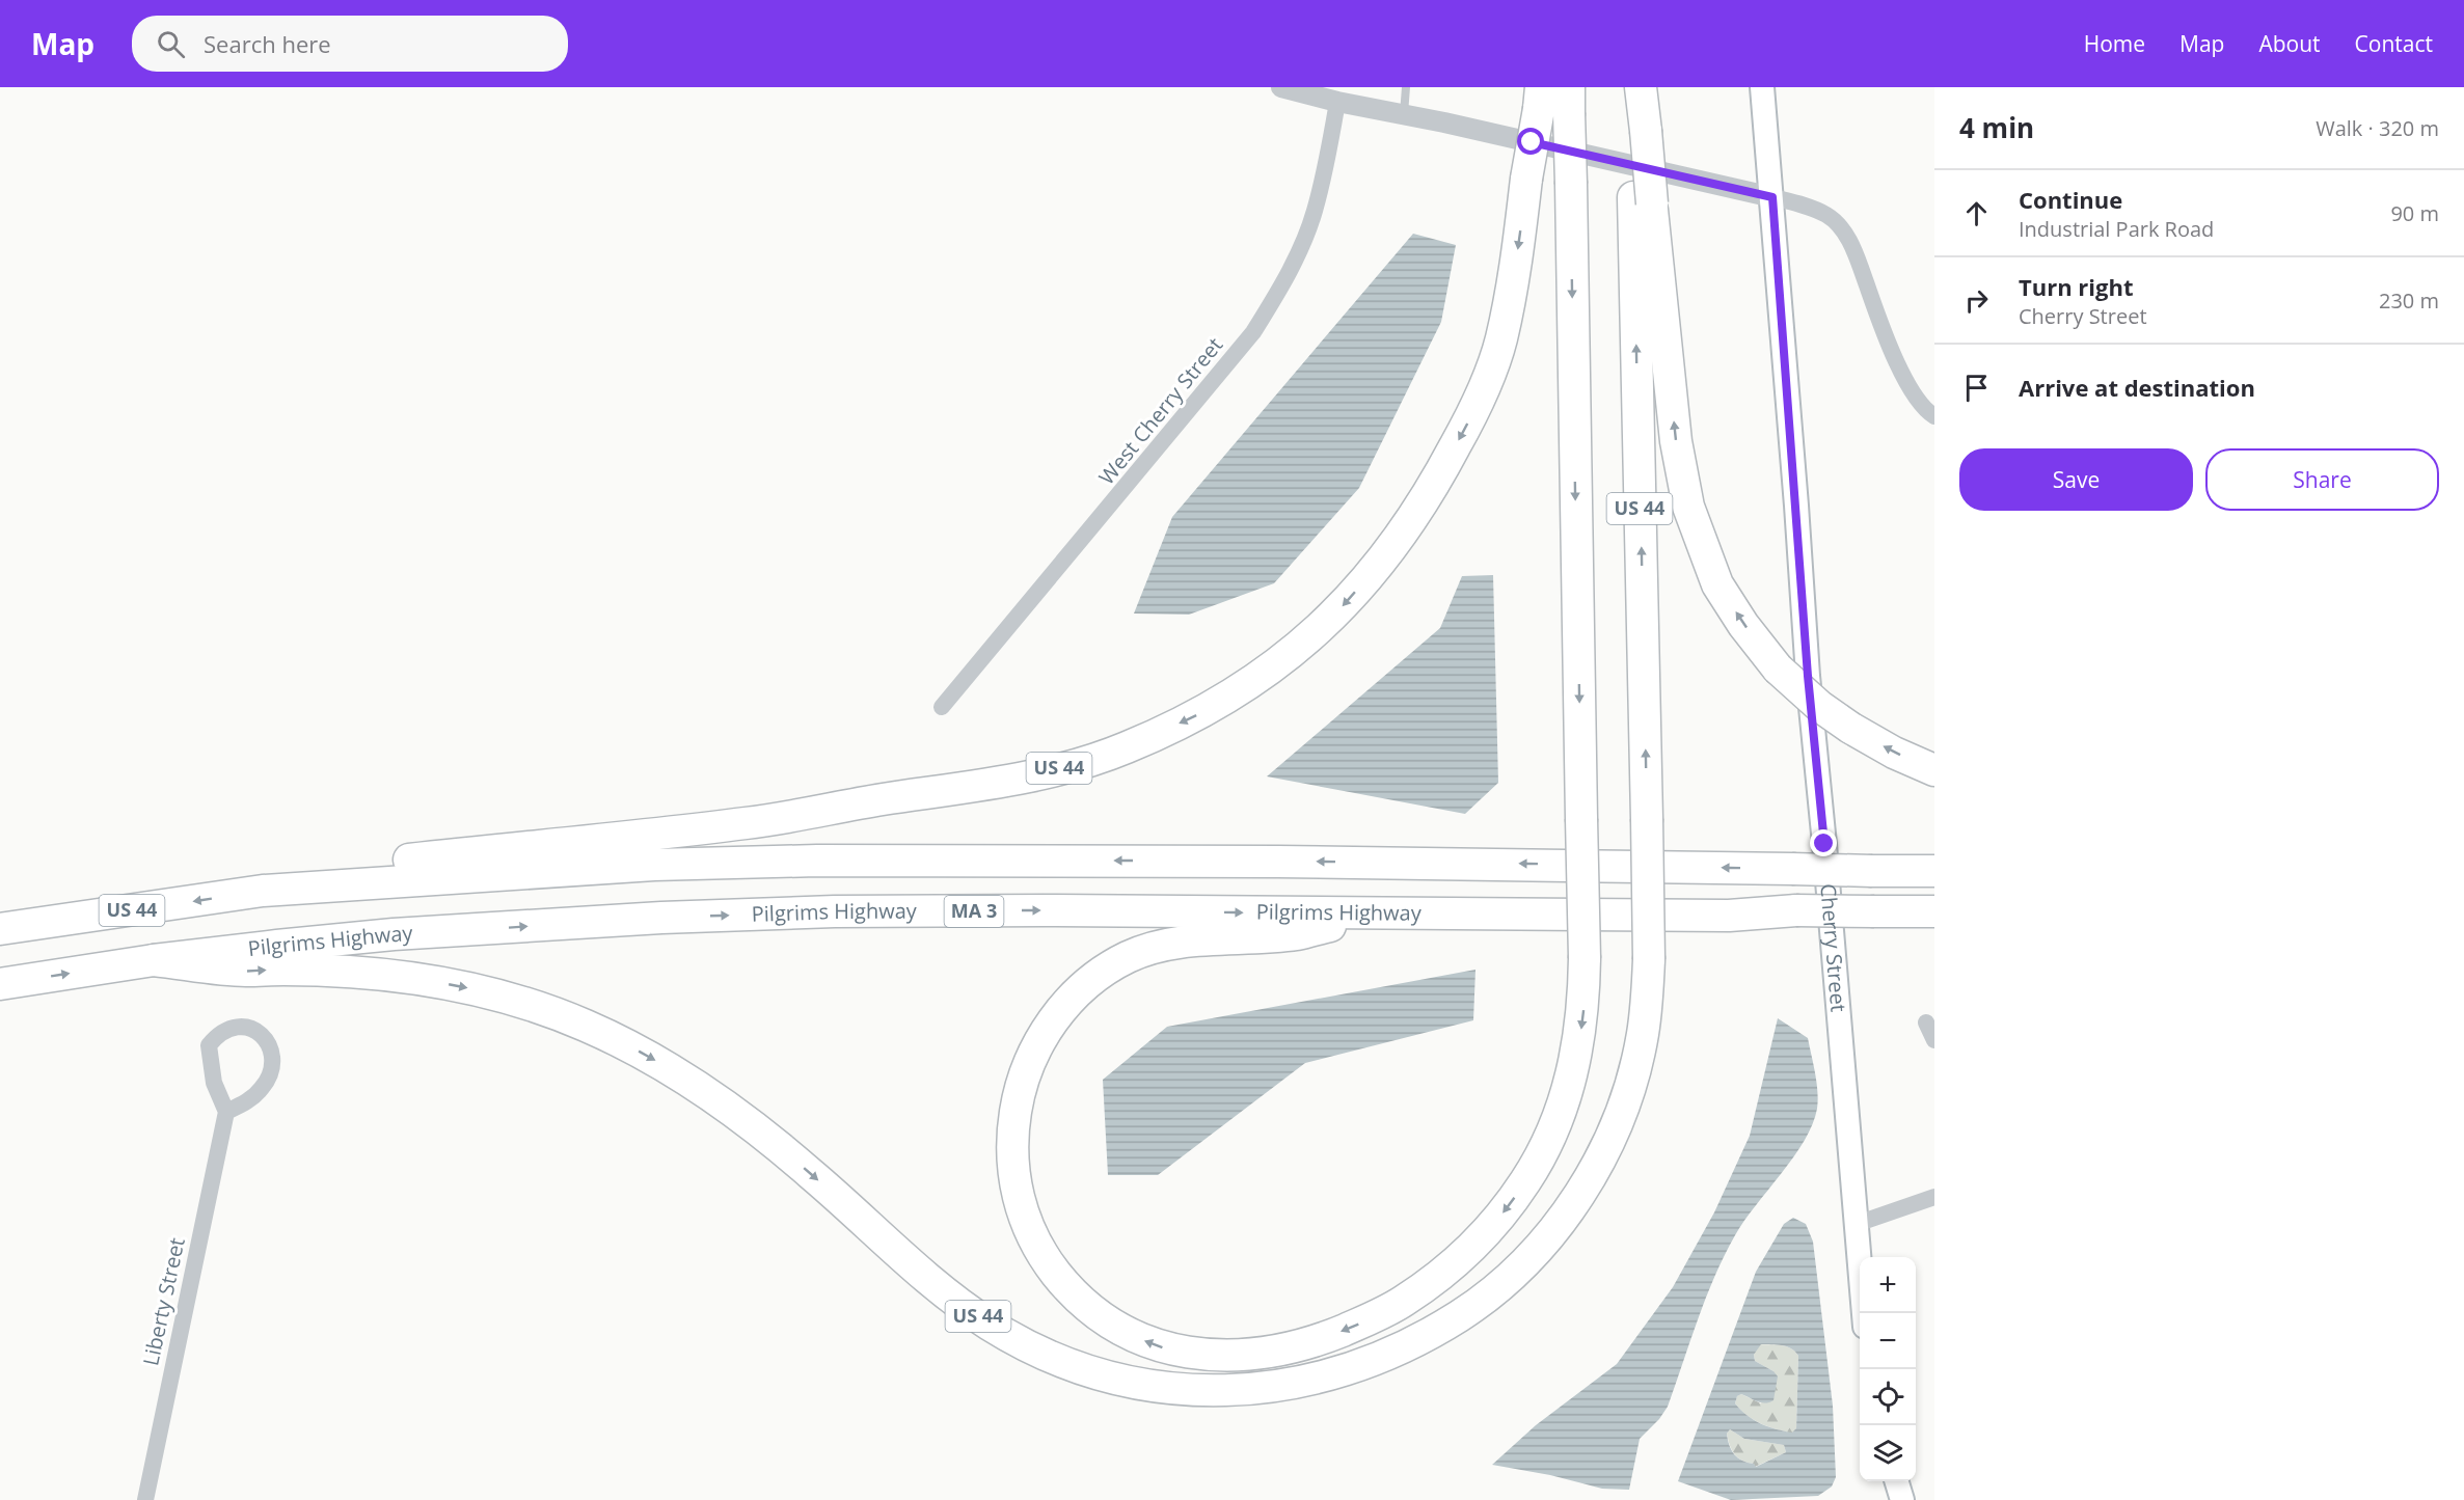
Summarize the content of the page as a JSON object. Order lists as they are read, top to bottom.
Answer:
{
  "streets": {
    "highway": ["US 44", "MA 3", "Pilgrims Highway"],
    "main road": ["Cherry Street"],
    "street": ["West Cherry Street", "Liberty Street"]
  },
  "crossings": [
    ["US 44", "Pilgrims Highway"]
  ],
  "page": {
    "header": "Map",
    "search": "Search here",
    "nav": [
      "Home",
      "Map",
      "About",
      "Contact"
    ],
    "heading": ["4 min", "Walk · 320 m"],
    "list": [
      ["Continue", "Industrial Park Road", "90 m"],
      ["Turn right", "Cherry Street", "230 m"],
      "Arrive at destination"
    ],
    "buttons": ["Save", "Share"],
    "map_buttons": ["+", "−"]
  }
}
